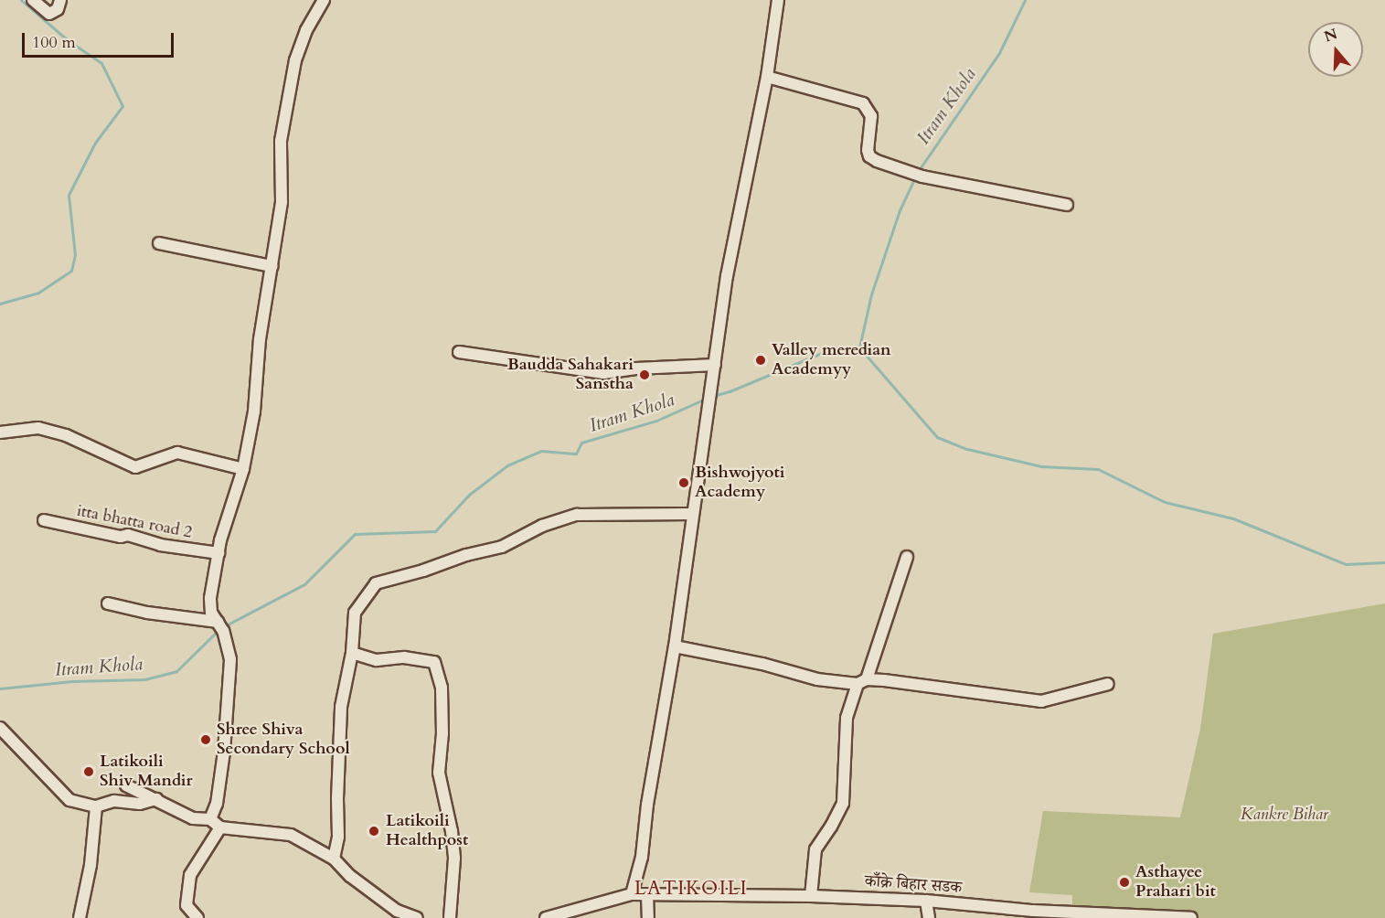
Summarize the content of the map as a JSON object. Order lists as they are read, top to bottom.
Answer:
{
  "streets": {
    "street": ["itta bhatta road 2", "काँक्रे बिहार सडक"]
  },
  "districts": ["LATIKOILI"],
  "water": ["Itram Khola"],
  "parks": ["Kankre Bihar"],
  "places": [
    "Valley meredian Academyy",
    "Baudda Sahakari Sanstha",
    "Bishwojyoti Academy",
    "Shree Shiva Secondary School",
    "Latikoili Shiv Mandir",
    "Latikoili Healthpost",
    "Asthayee Prahari bit"
  ],
  "scale_bar": "100 m",
  "north": "top"
}
